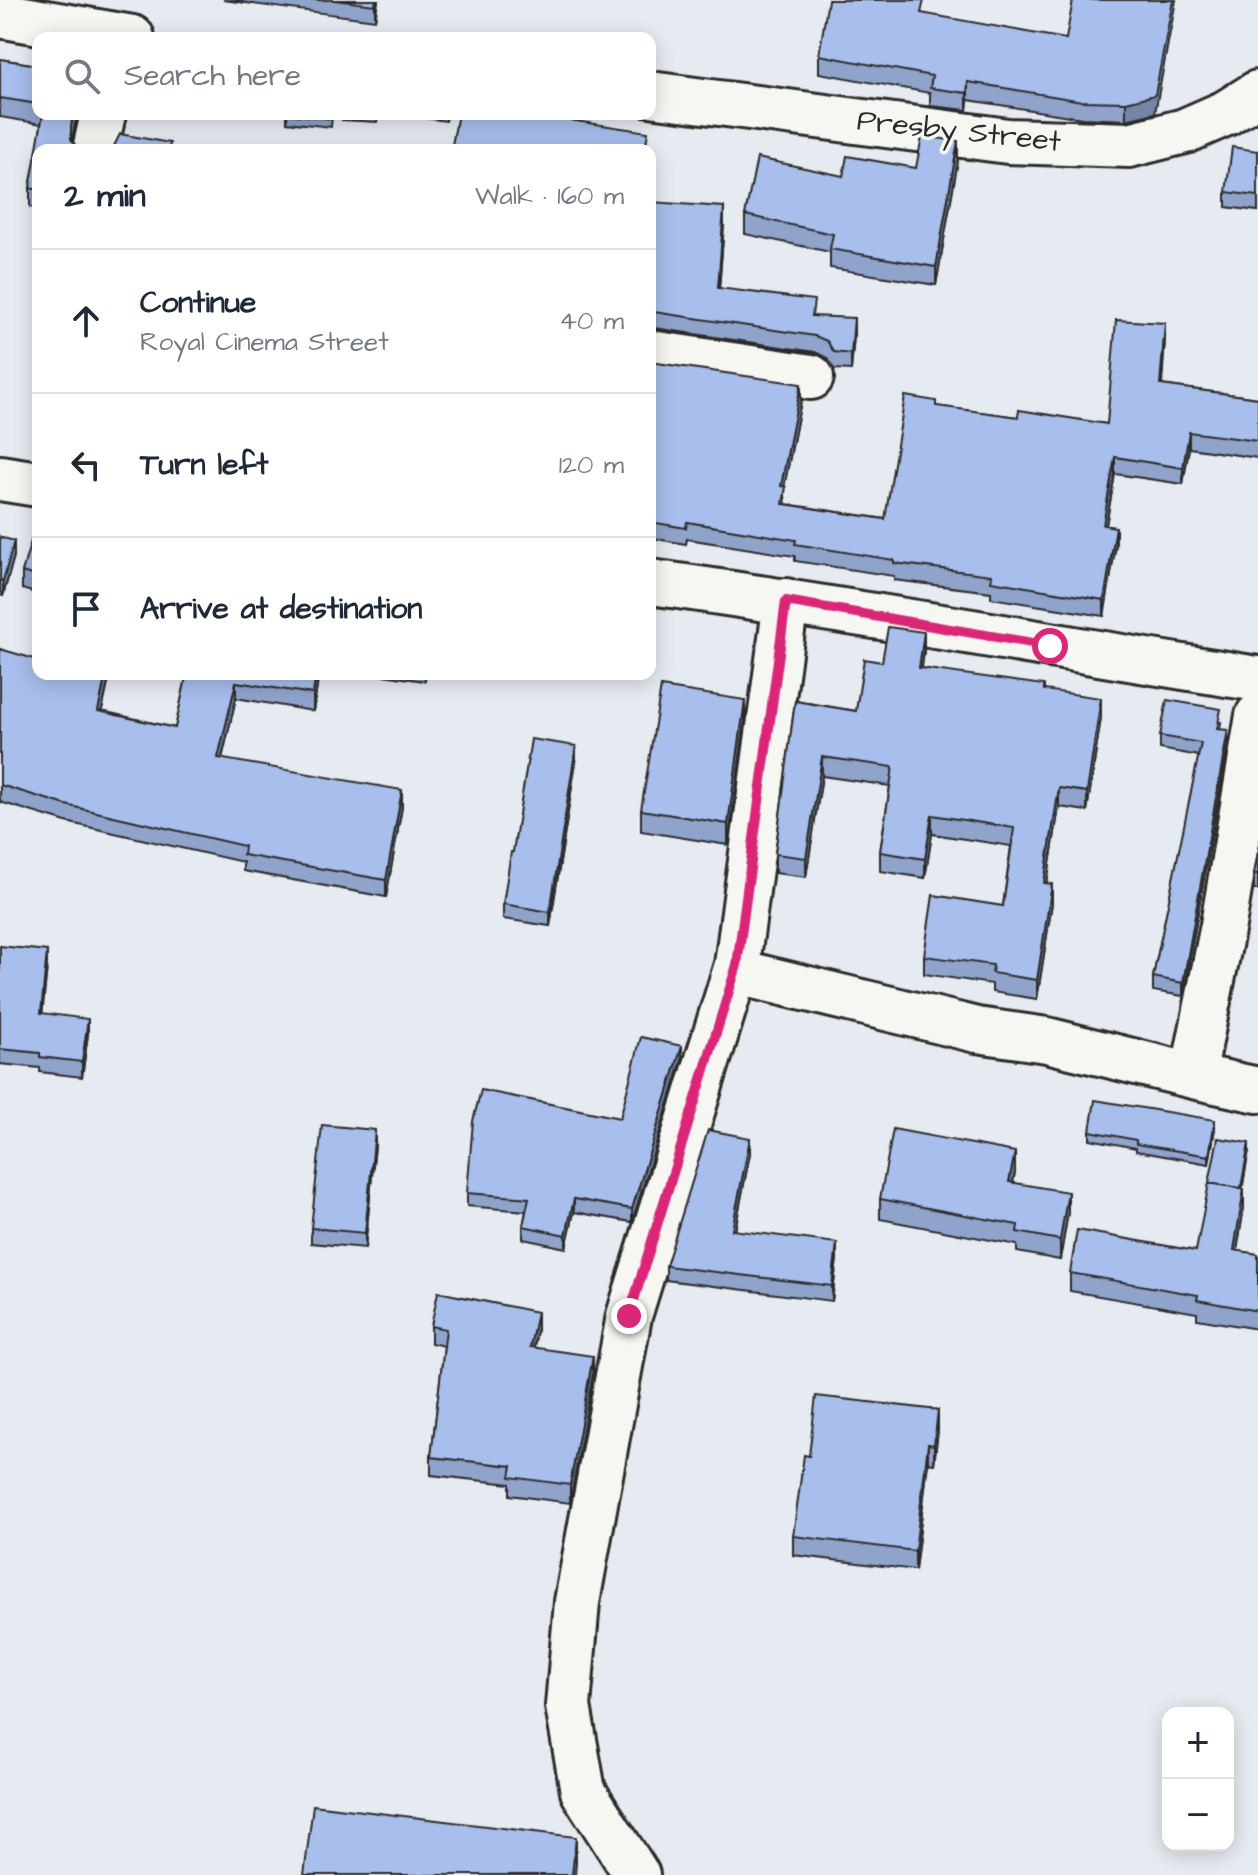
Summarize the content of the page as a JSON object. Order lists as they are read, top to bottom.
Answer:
{
  "streets": {
    "street": ["Presby Street"]
  },
  "page": {
    "search": "Search here",
    "heading": ["2 min", "Walk · 160 m"],
    "list": [
      ["Continue", "Royal Cinema Street", "40 m"],
      ["Turn left", "120 m"],
      "Arrive at destination"
    ],
    "map_buttons": ["+", "−"]
  }
}
